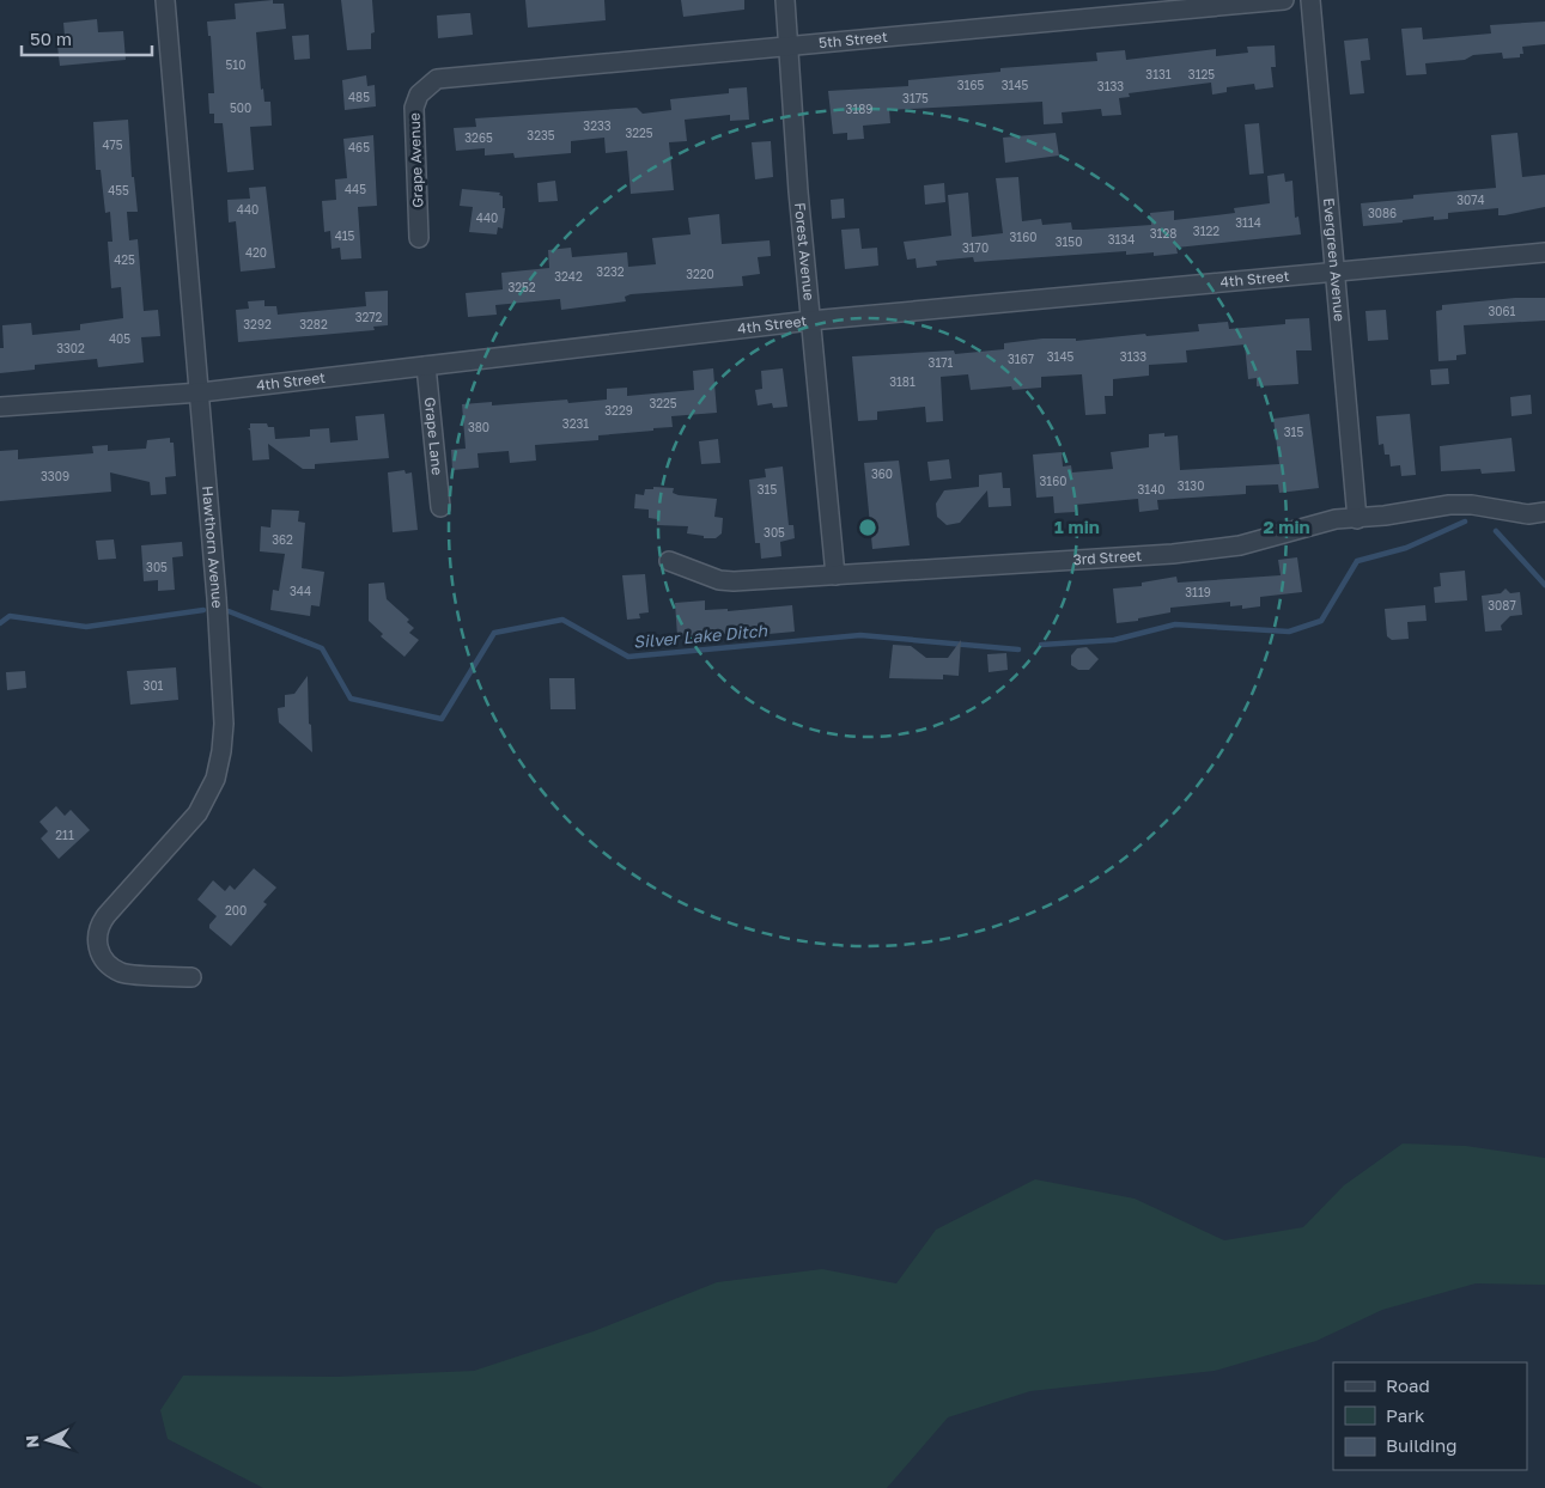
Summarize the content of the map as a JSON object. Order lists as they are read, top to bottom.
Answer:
{
  "streets": {
    "street": [
      "5th Street",
      "Grape Avenue",
      "Forest Avenue",
      "Evergreen Avenue",
      "4th Street",
      "Grape Lane",
      "Hawthorn Avenue",
      "3rd Street"
    ]
  },
  "crossings": [
    ["5th Street", "Grape Avenue"],
    ["5th Street", "Forest Avenue"],
    ["Forest Avenue", "4th Street"],
    ["Forest Avenue", "3rd Street"],
    ["Evergreen Avenue", "4th Street"],
    ["Evergreen Avenue", "3rd Street"],
    ["4th Street", "Grape Lane"],
    ["4th Street", "Hawthorn Avenue"]
  ],
  "water": ["Silver Lake Ditch"],
  "house_numbers": [
    "510",
    "3131",
    "3125",
    "3165",
    "3145",
    "3133",
    "485",
    "3175",
    "500",
    "3189",
    "3233",
    "3225",
    "3235",
    "3265",
    "475",
    "465",
    "445",
    "455",
    "3074",
    "440",
    "3086",
    "440",
    "3114",
    "3122",
    "3128",
    "415",
    "3160",
    "3134",
    "3150",
    "3170",
    "420",
    "425",
    "3232",
    "3220",
    "3242",
    "3252",
    "3061",
    "3272",
    "3292",
    "3282",
    "405",
    "3302",
    "3145",
    "3133",
    "3167",
    "3171",
    "3181",
    "3225",
    "3229",
    "3231",
    "380",
    "315",
    "360",
    "3309",
    "3160",
    "3130",
    "315",
    "3140",
    "305",
    "362",
    "305",
    "344",
    "3119",
    "3087",
    "301",
    "211",
    "200"
  ],
  "legend": ["Road", "Park", "Building"],
  "scale_bar": "50 m",
  "north": "left",
  "rings": ["1 min", "2 min"]
}
